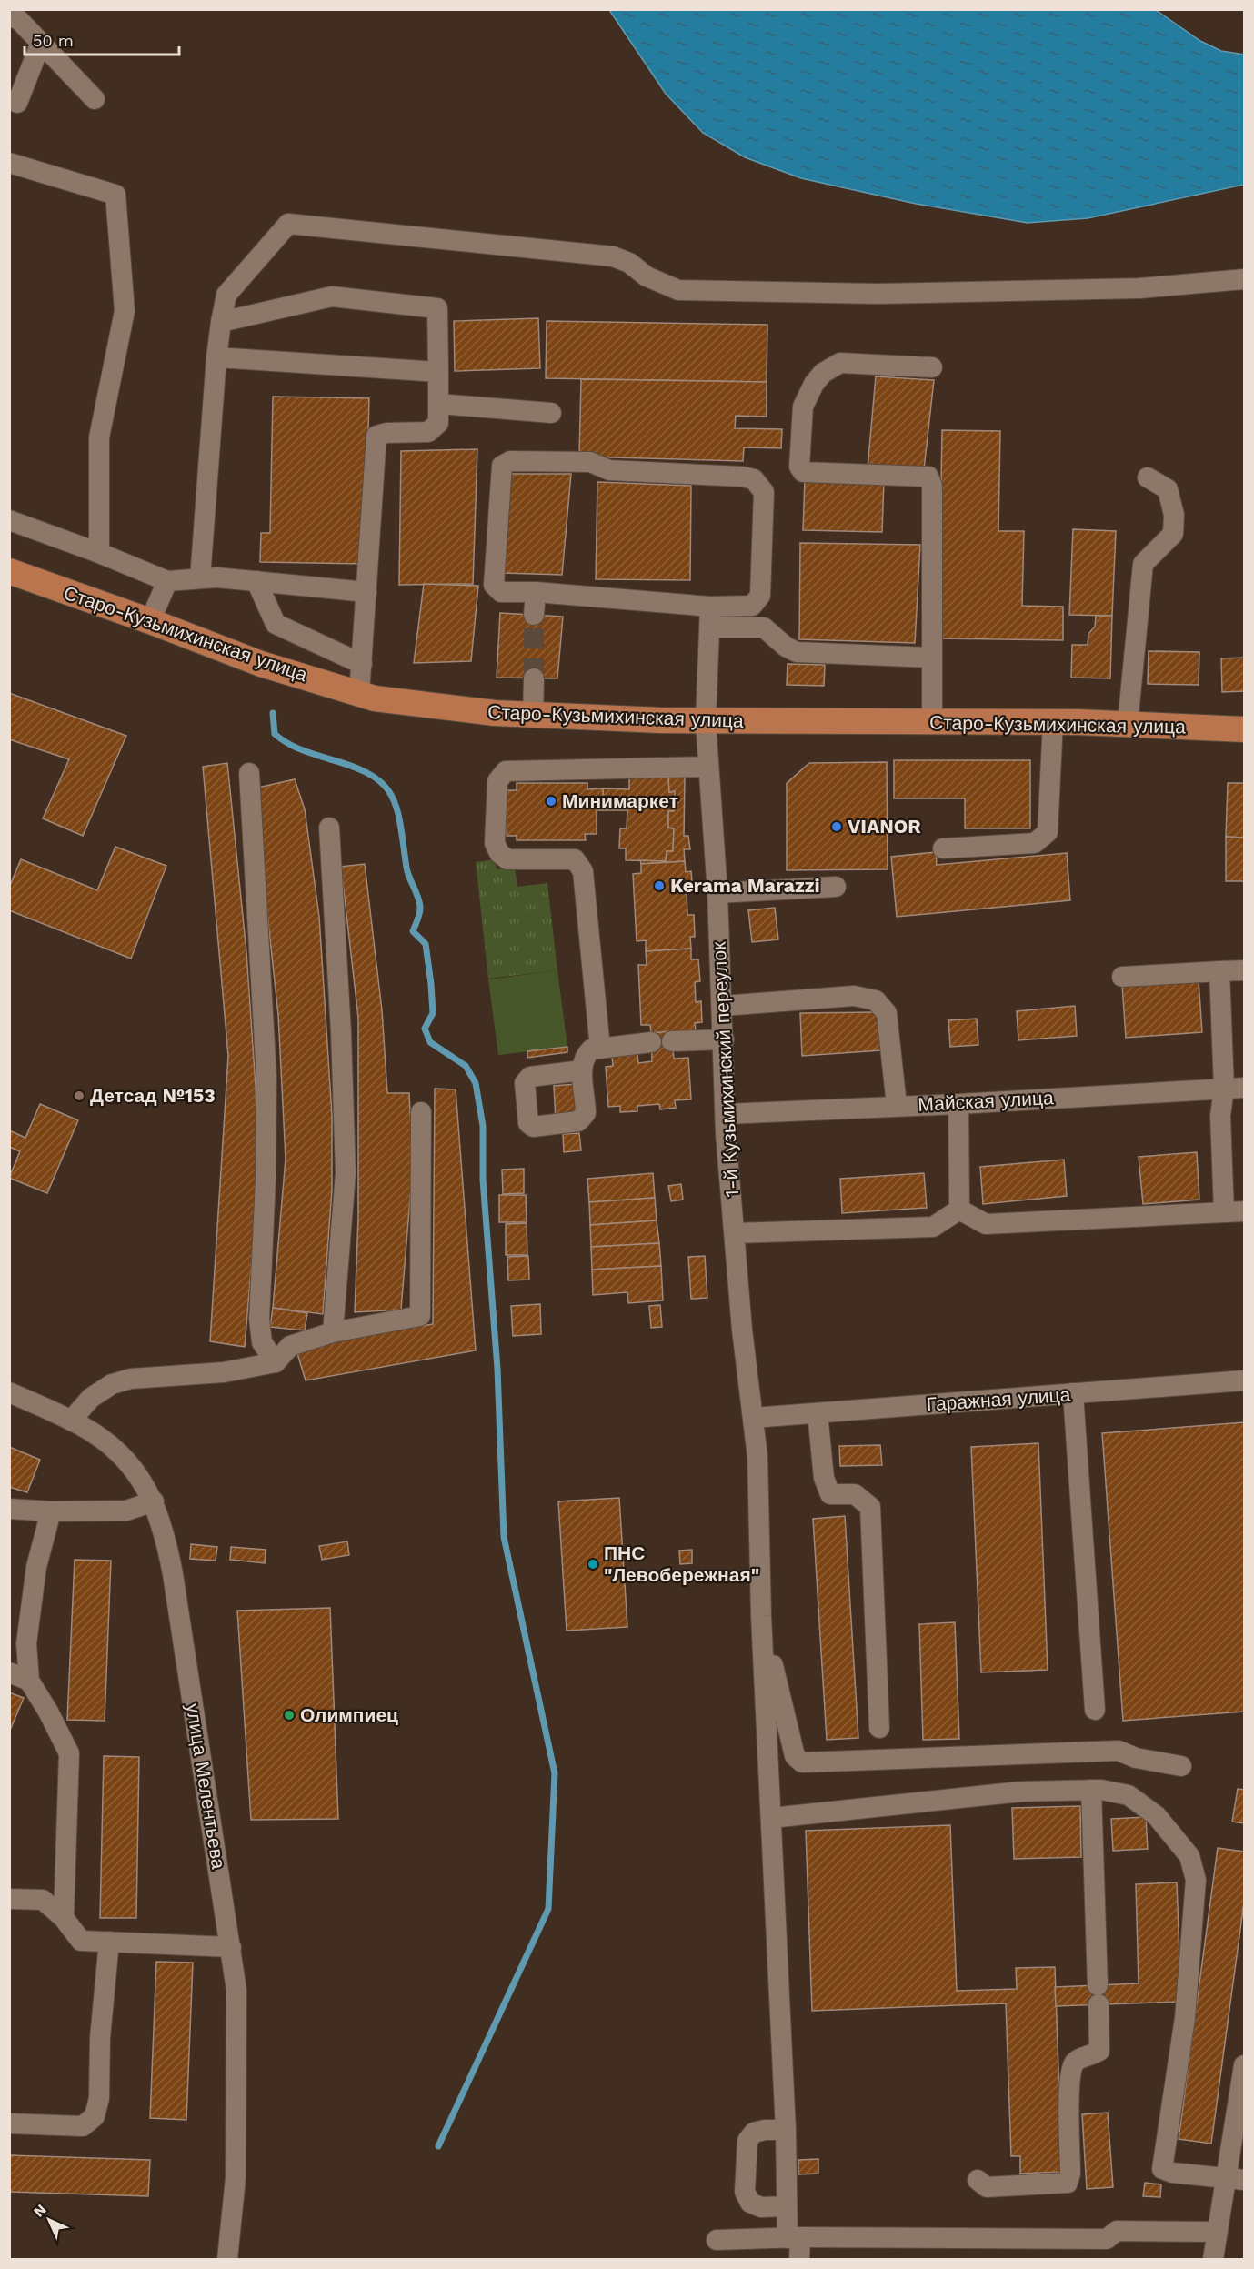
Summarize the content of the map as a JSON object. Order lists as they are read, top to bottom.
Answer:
{
  "streets": {
    "main road": ["Старо-Кузьмихинская улица"],
    "street": [
      "1-й Кузьмихинский переулок",
      "Майская улица",
      "Гаражная улица",
      "улица Мелентьева"
    ]
  },
  "crossings": [
    ["Старо-Кузьмихинская улица", "1-й Кузьмихинский переулок"],
    ["1-й Кузьмихинский переулок", "Майская улица"],
    ["1-й Кузьмихинский переулок", "Гаражная улица"]
  ],
  "places": [
    "Минимаркет",
    "VIANOR",
    "Kerama Marazzi",
    "Детсад №153",
    "ПНС \"Левобережная\"",
    "Олимпиец"
  ],
  "scale_bar": "50 m",
  "north": "top left"
}
